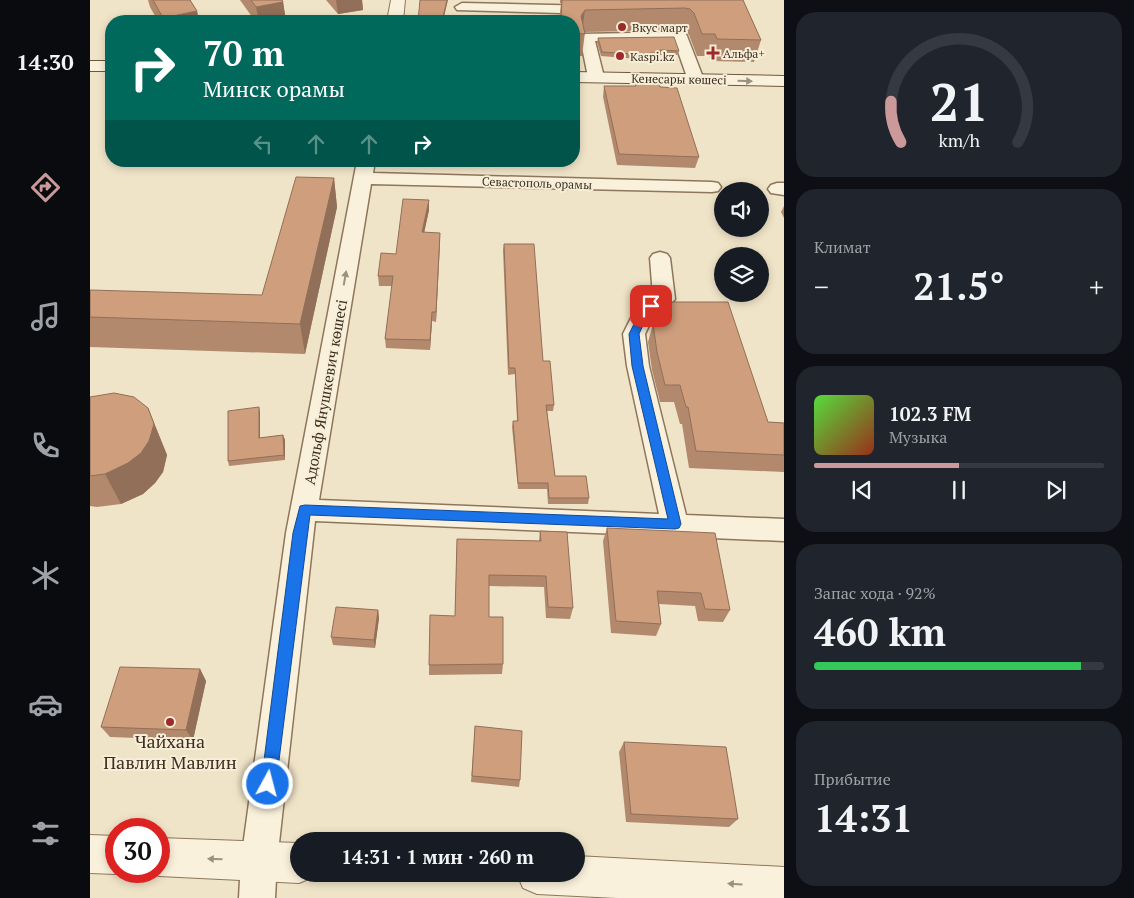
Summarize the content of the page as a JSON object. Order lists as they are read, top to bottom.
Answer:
{
  "streets": {
    "street": ["Кенесары көшесі", "Севастополь орамы", "Адольф Янушкевич көшесі"]
  },
  "crossings": [
    ["Севастополь орамы", "Адольф Янушкевич көшесі"]
  ],
  "one_way": ["Кенесары көшесі", "Адольф Янушкевич көшесі"],
  "places": {
    "other": ["Вкус март", "Kaspi.kz", "Чайхана Павлин Мавлин"],
    "health": ["Альфа+"]
  },
  "page": {
    "tabs": "14:30",
    "turn": ["70 m", "Минск орамы"],
    "tile": [
      "Климат",
      ["Запас хода · 92%", "460 km"],
      ["Прибытие", "14:31"]
    ],
    "heat": ["−", "21.5°", "+"],
    "song": ["102.3 FM", "Музыка"],
    "limit": "30",
    "trip": "14:31 · 1 мин · 260 m",
    "gauge": ["21", "km/h"]
  }
}
